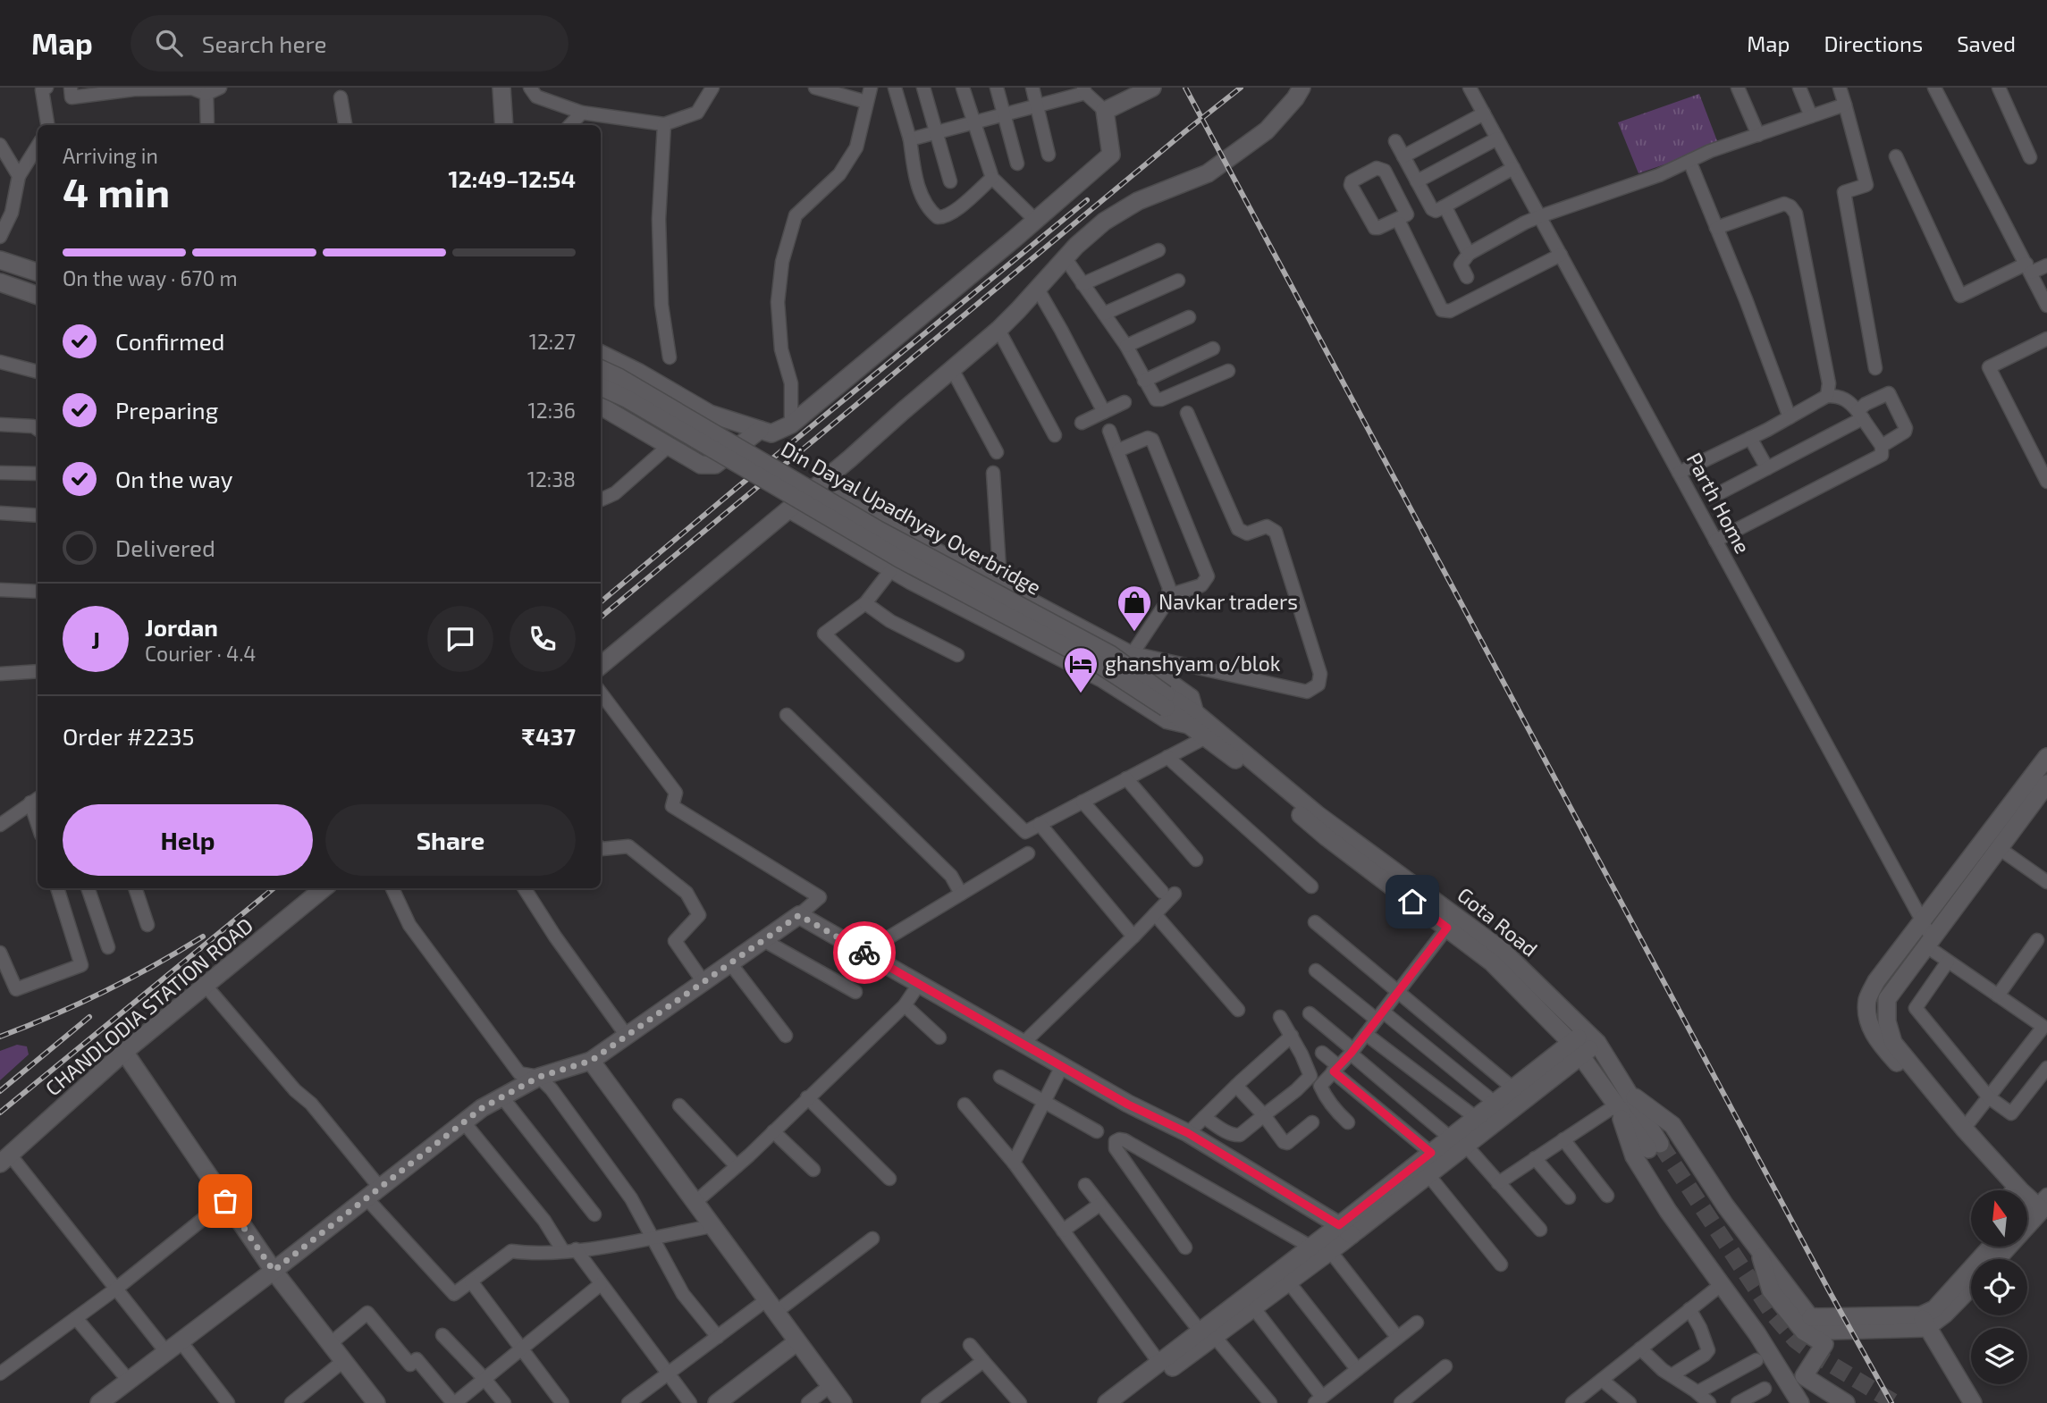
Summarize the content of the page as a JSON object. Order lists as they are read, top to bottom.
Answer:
{
  "streets": {
    "street": [
      "Parth Home",
      "Din Dayal Upadhyay Overbridge",
      "Gota Road",
      "CHANDLODIA STATION ROAD"
    ]
  },
  "crossings": [
    ["Din Dayal Upadhyay Overbridge", "Gota Road"]
  ],
  "places": {
    "shop": ["Navkar traders"],
    "hotel": ["ghanshyam o/blok"]
  },
  "north": "top",
  "page": {
    "header": "Map",
    "search": "Search here",
    "nav": ["Map", "Directions", "Saved"],
    "heading": ["4 min", "Arriving in", "12:49–12:54"],
    "panel": [
      "Jordan",
      "Courier · 4.4",
      "Order #2235",
      "₹437"
    ],
    "bar": "On the way · 670 m",
    "list": [
      ["Confirmed", "12:27"],
      ["Preparing", "12:36"],
      ["On the way", "12:38"],
      "Delivered"
    ],
    "round": "J",
    "buttons": ["Help", "Share"]
  }
}
